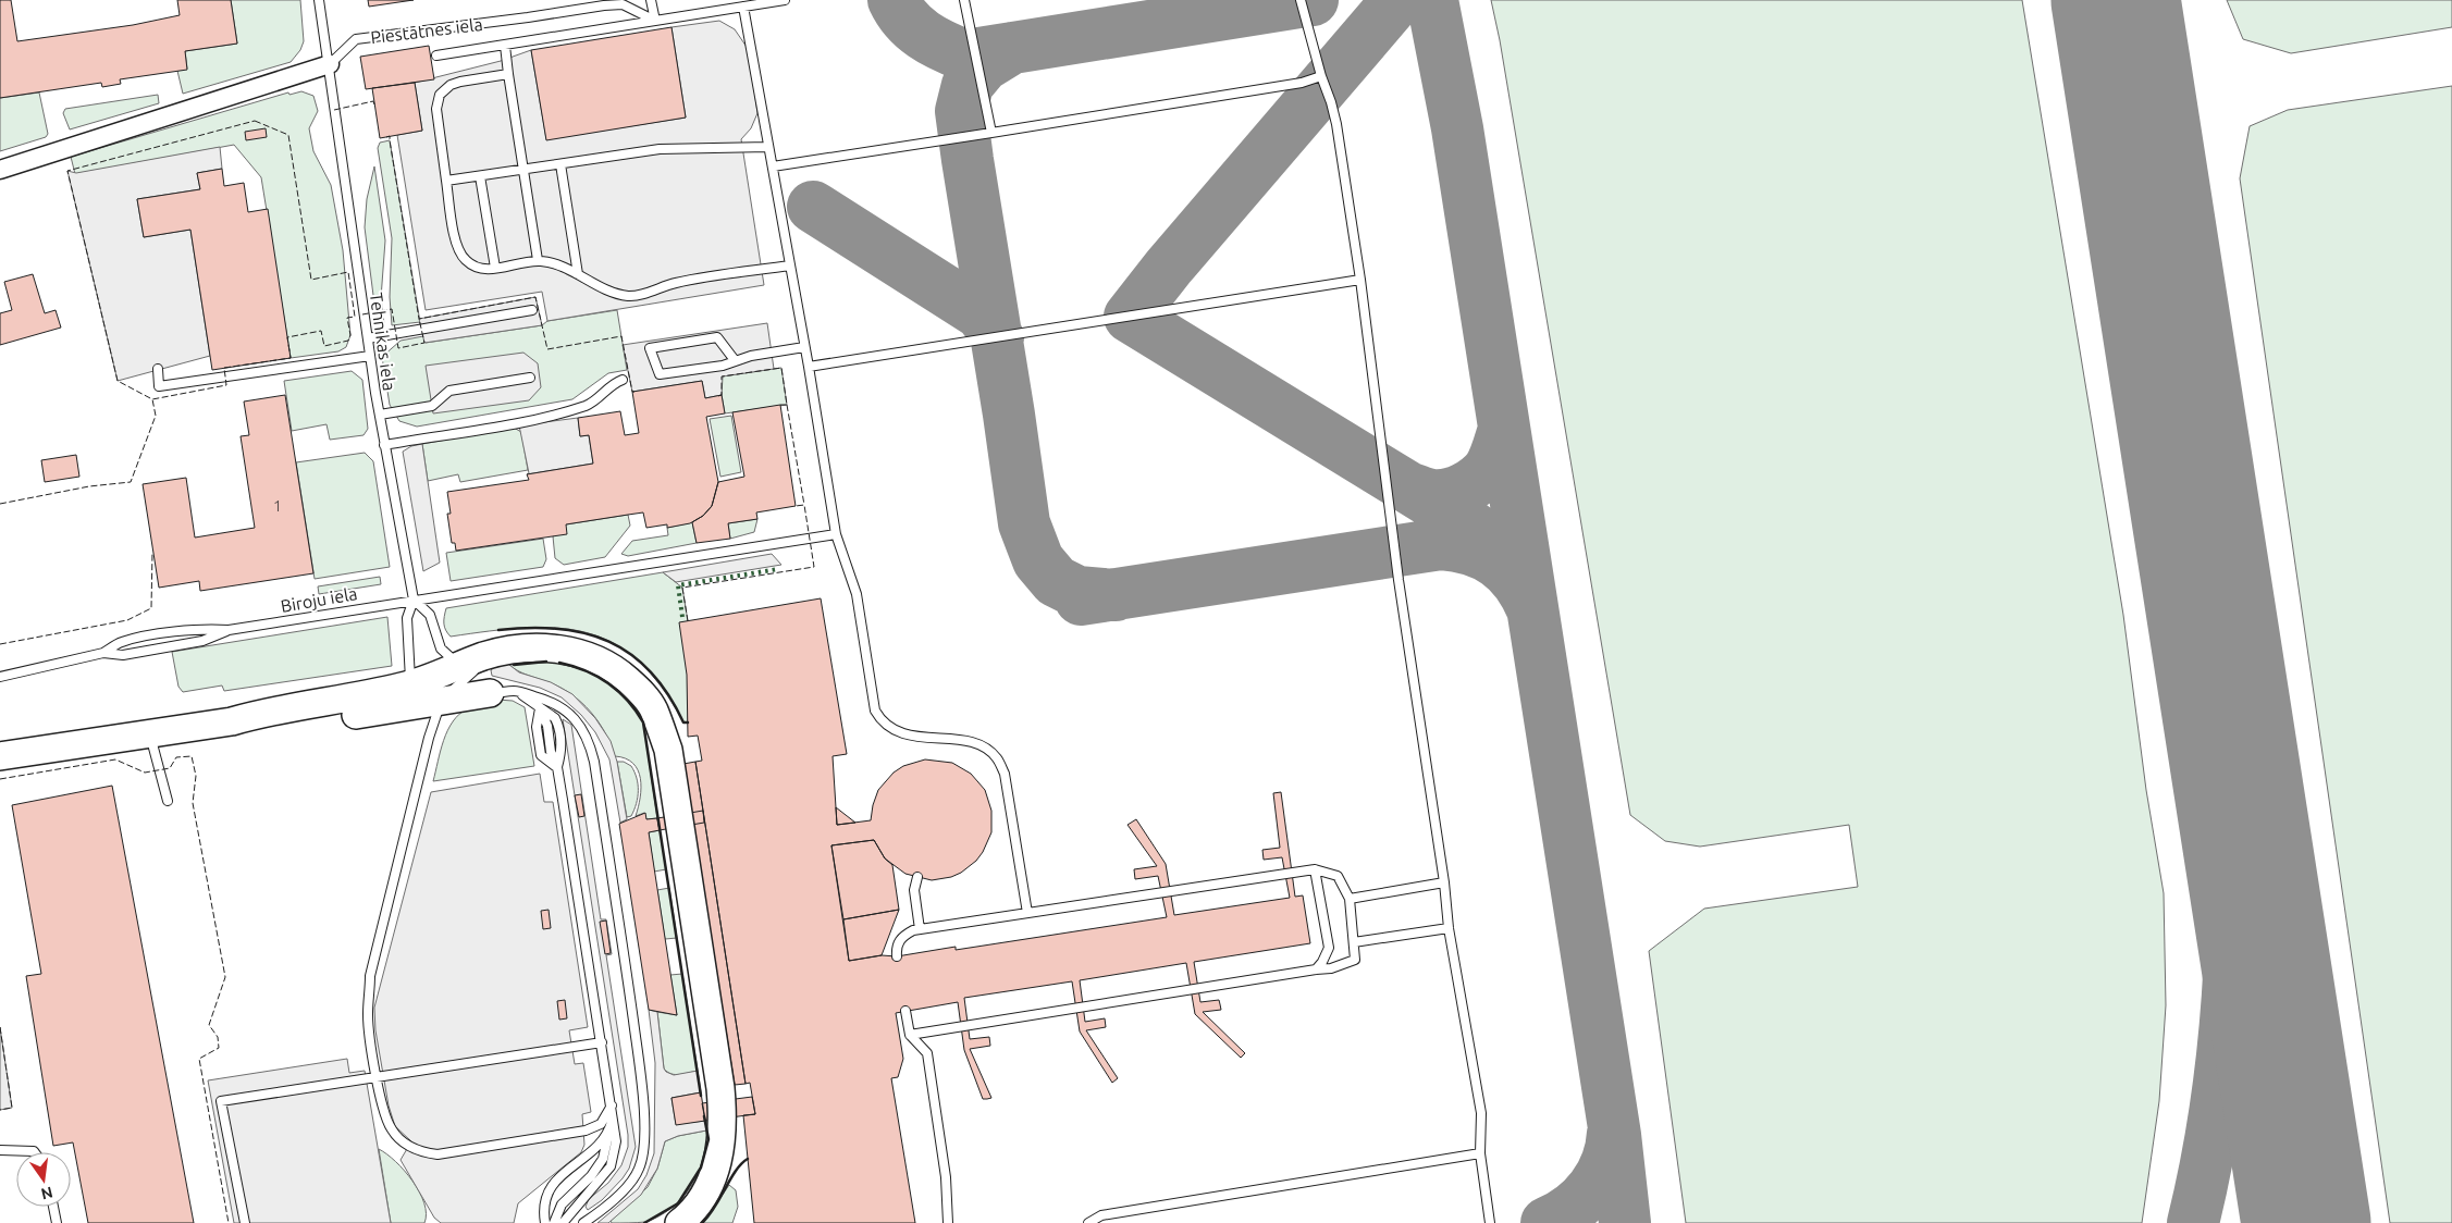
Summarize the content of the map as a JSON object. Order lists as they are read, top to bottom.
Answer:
{
  "streets": {
    "street": ["Piestātnes iela"],
    "lane": ["Tehnikas iela", "Biroju iela"]
  },
  "crossings": [
    ["Piestātnes iela", "Tehnikas iela"],
    ["Tehnikas iela", "Biroju iela"]
  ],
  "house_numbers": ["1"],
  "north": "bottom"
}
